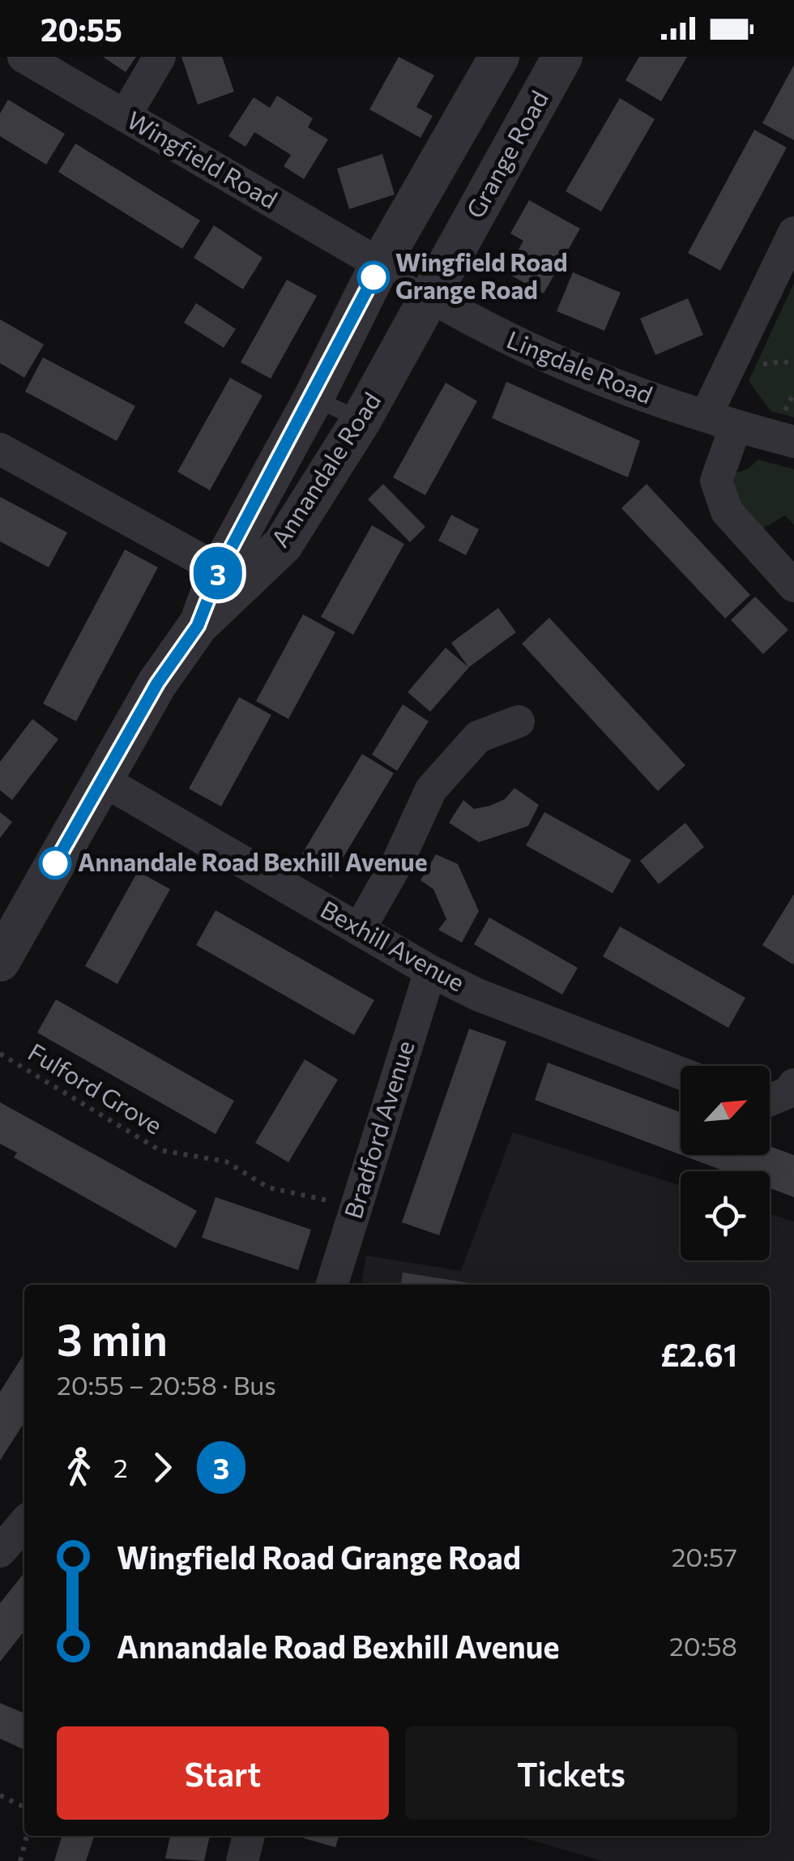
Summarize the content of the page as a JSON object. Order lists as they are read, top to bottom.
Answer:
{
  "streets": {
    "street": [
      "Grange Road",
      "Wingfield Road",
      "Lingdale Road",
      "Annandale Road",
      "Bexhill Avenue",
      "Bradford Avenue"
    ],
    "path": ["Fulford Grove"]
  },
  "crossings": [
    ["Grange Road", "Lingdale Road"],
    ["Grange Road", "Annandale Road"],
    ["Wingfield Road", "Annandale Road"],
    ["Lingdale Road", "Annandale Road"],
    ["Annandale Road", "Bexhill Avenue"],
    ["Bexhill Avenue", "Bradford Avenue"],
    ["Fulford Grove", "Bradford Avenue"]
  ],
  "places": ["Wingfield Road Grange Road", "Annandale Road Bexhill Avenue"],
  "lines": ["bus line 3"],
  "north": "top right",
  "page": {
    "status": "20:55",
    "on_map": "3",
    "heading": ["3 min", "20:55 – 20:58 · Bus", "£2.61"],
    "legs": ["2", "3"],
    "list": [
      {
        "name": "Wingfield Road Grange Road",
        "value": "20:57"
      },
      {
        "name": "Annandale Road Bexhill Avenue",
        "value": "20:58"
      }
    ],
    "buttons": ["Start", "Tickets"]
  }
}
